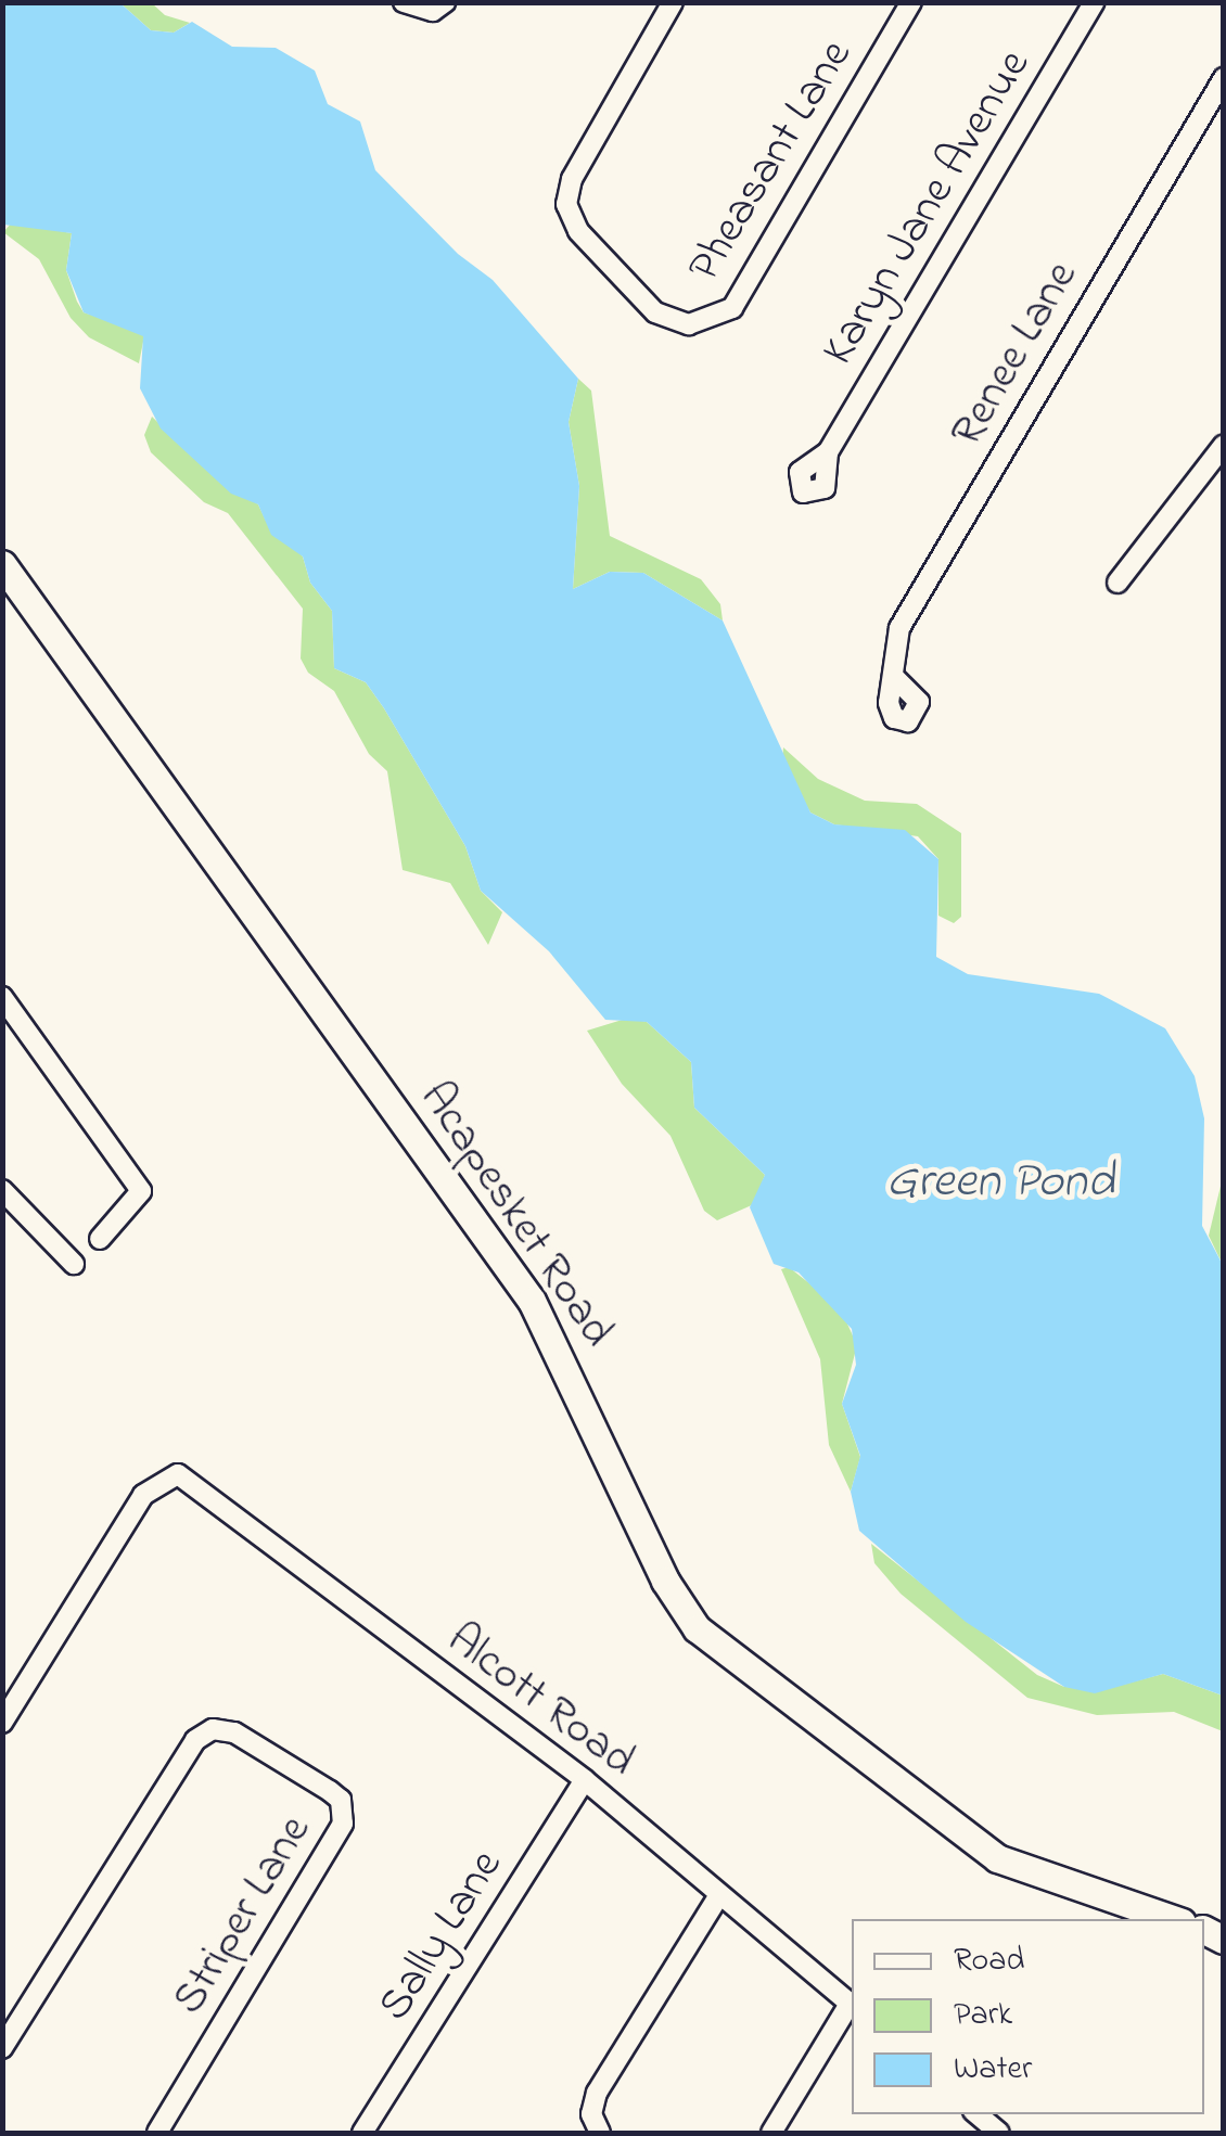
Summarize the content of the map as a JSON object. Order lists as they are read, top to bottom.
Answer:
{
  "streets": {
    "main road": ["Acapesket Road"],
    "street": [
      "Pheasant Lane",
      "Karyn Jane Avenue",
      "Renee Lane",
      "Alcott Road",
      "Striper Lane",
      "Sally Lane"
    ]
  },
  "crossings": [
    ["Alcott Road", "Sally Lane"]
  ],
  "water": ["Green Pond"],
  "legend": ["Road", "Park", "Water"]
}
